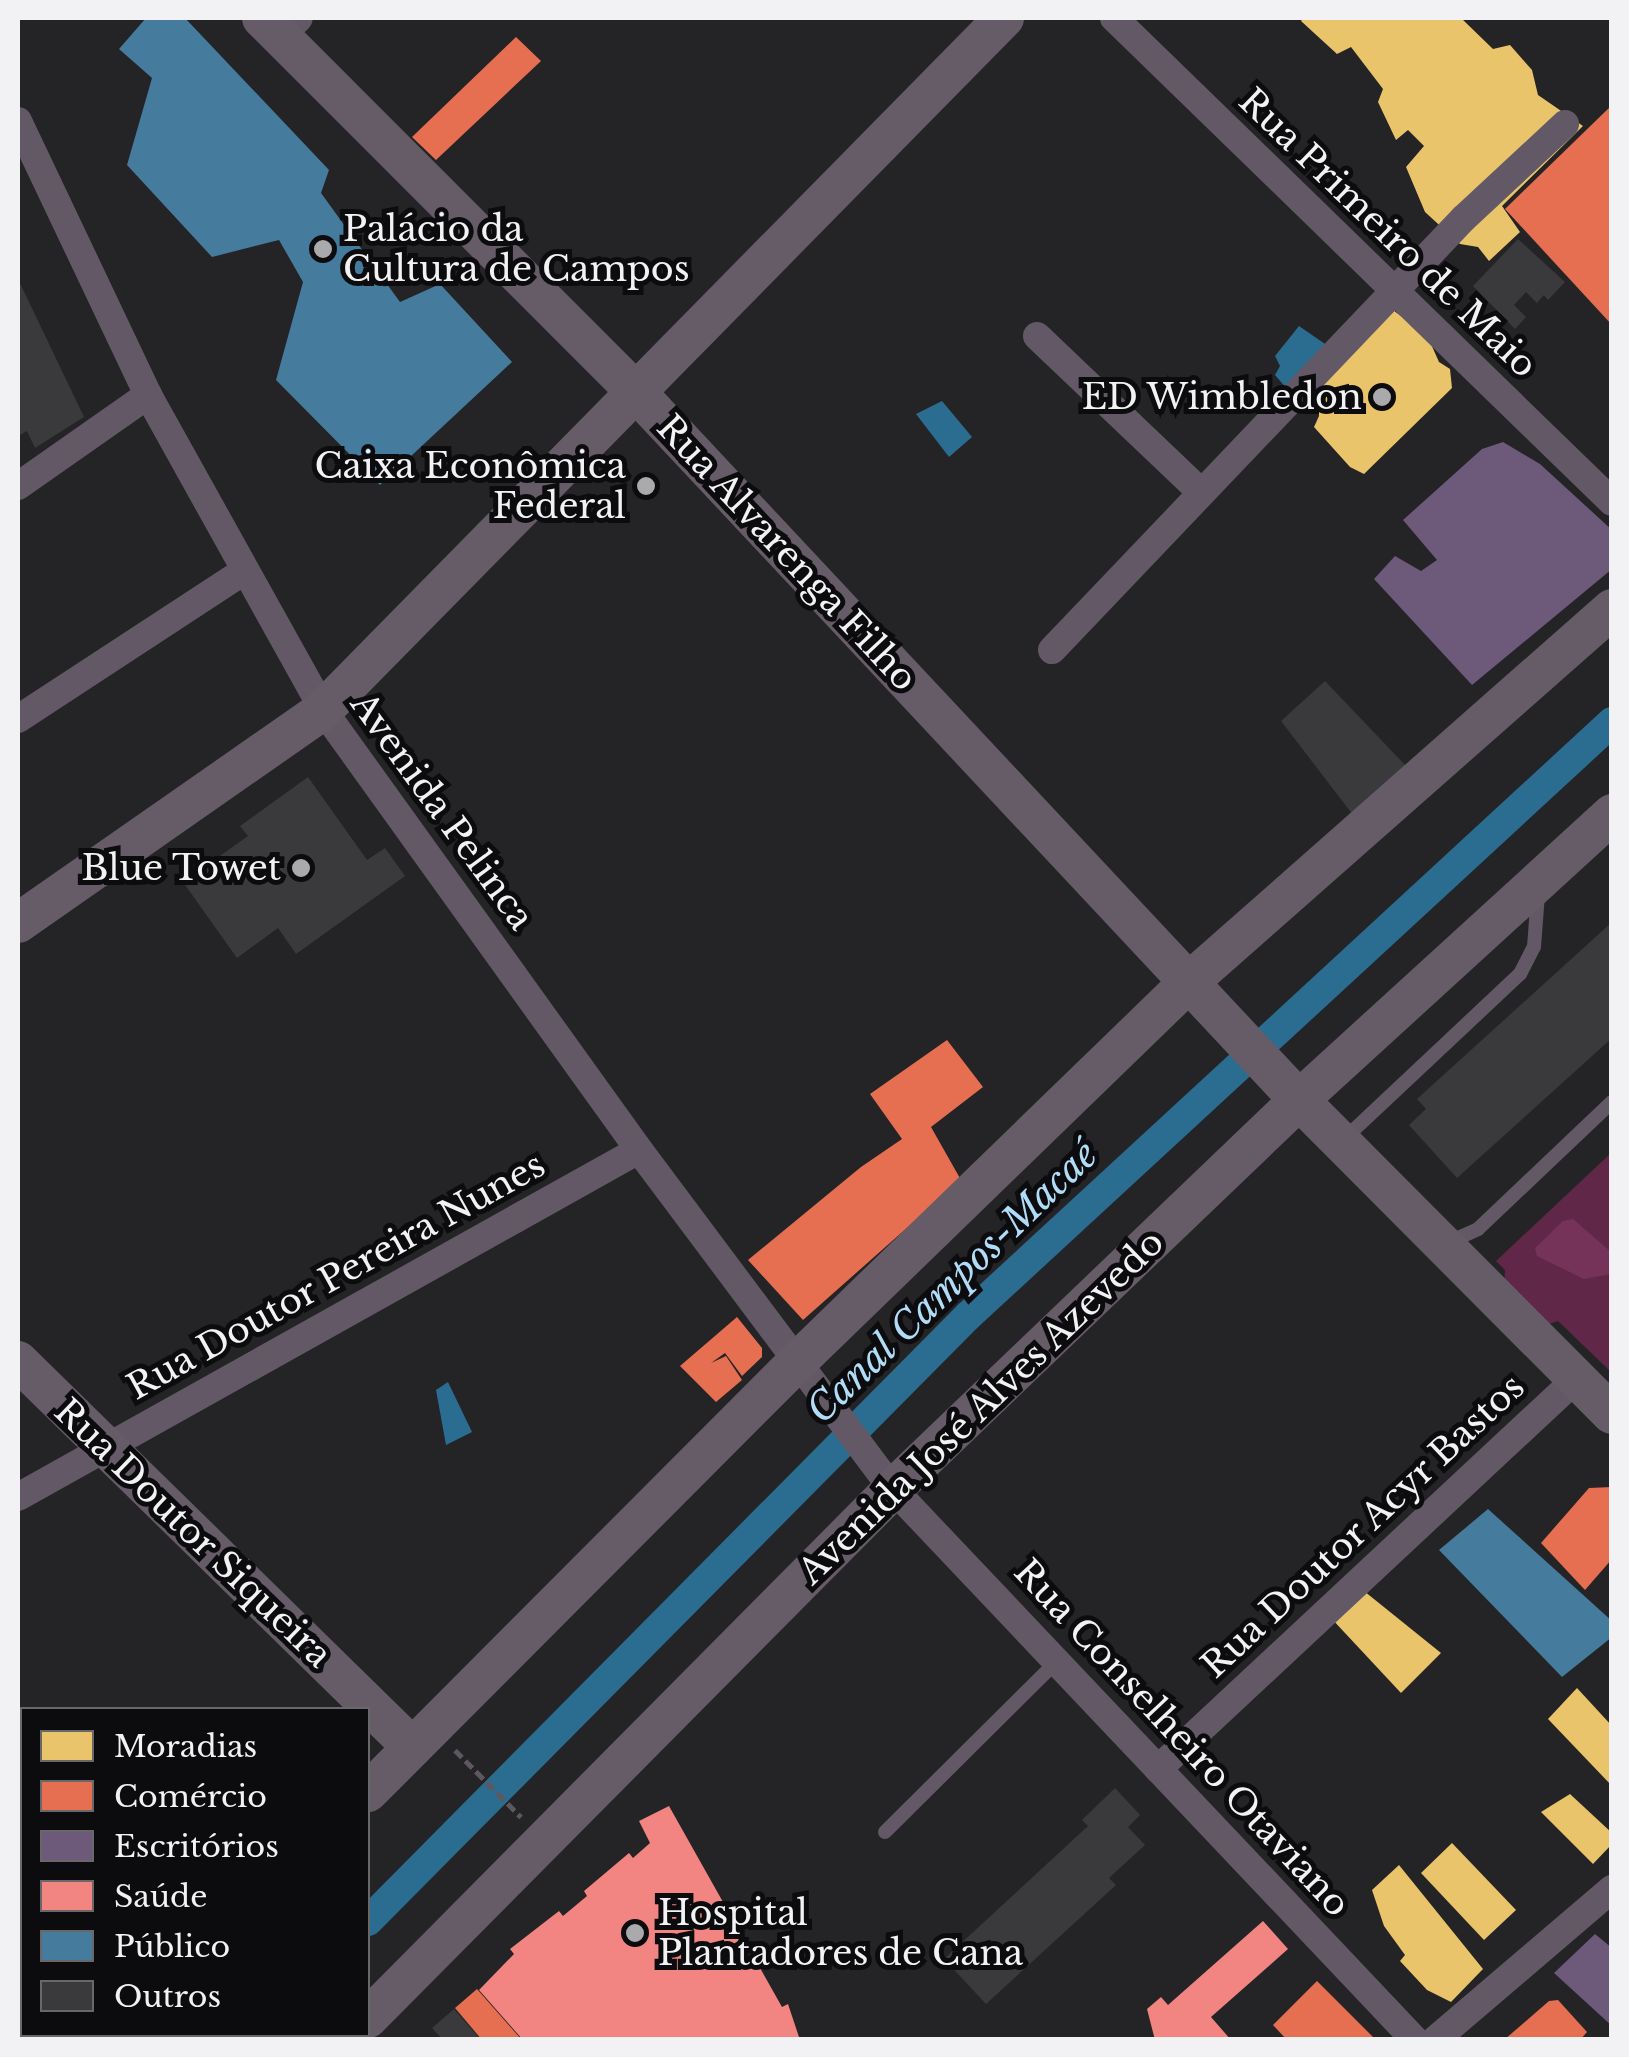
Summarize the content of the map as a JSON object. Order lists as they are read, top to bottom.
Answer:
{
  "streets": {
    "main road": ["Rua Alvarenga Filho", "Avenida José Alves Azevedo", "Rua Doutor Siqueira"],
    "street": [
      "Rua Primeiro de Maio",
      "Avenida Pelinca",
      "Rua Doutor Pereira Nunes",
      "Rua Doutor Acyr Bastos",
      "Rua Conselheiro Otaviano"
    ]
  },
  "crossings": [
    ["Rua Alvarenga Filho", "Avenida José Alves Azevedo"],
    ["Rua Alvarenga Filho", "Rua Doutor Acyr Bastos"],
    ["Avenida Pelinca", "Rua Doutor Pereira Nunes"],
    ["Avenida Pelinca", "Avenida José Alves Azevedo"],
    ["Avenida Pelinca", "Rua Conselheiro Otaviano"],
    ["Rua Doutor Pereira Nunes", "Rua Doutor Siqueira"],
    ["Avenida José Alves Azevedo", "Rua Conselheiro Otaviano"],
    ["Rua Doutor Acyr Bastos", "Rua Conselheiro Otaviano"]
  ],
  "water": ["Canal Campos-Macaé"],
  "places": [
    "Palácio da Cultura de Campos",
    "ED Wimbledon",
    "Caixa Econômica Federal",
    "Blue Towet",
    "Hospital Plantadores de Cana"
  ],
  "legend": [
    "Moradias",
    "Comércio",
    "Escritórios",
    "Saúde",
    "Público",
    "Outros"
  ]
}
